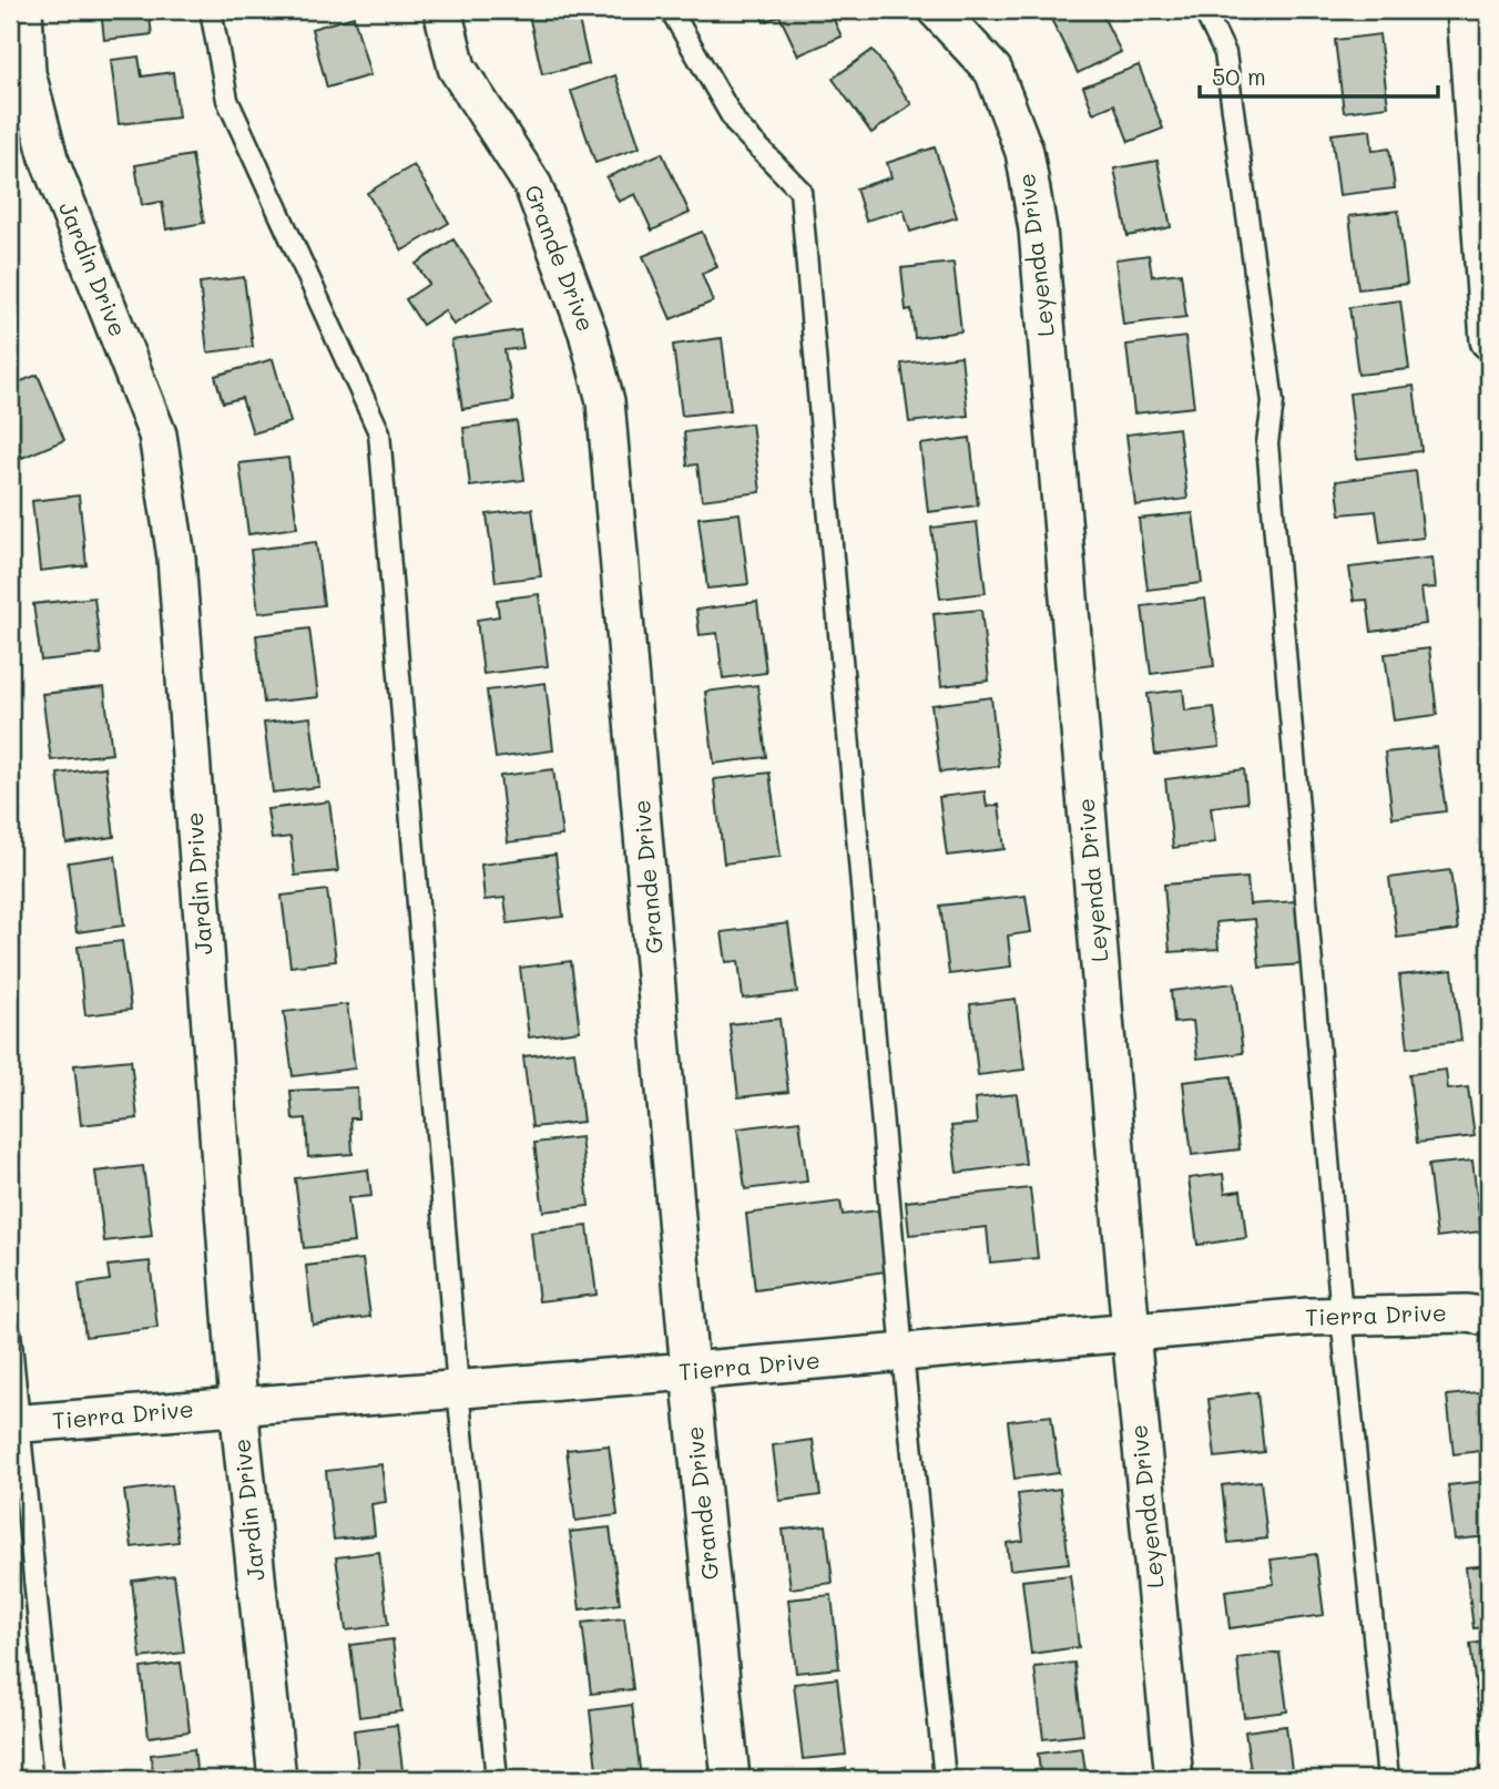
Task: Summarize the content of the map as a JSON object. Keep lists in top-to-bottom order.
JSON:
{
  "streets": {
    "street": [
      "Leyenda Drive",
      "Grande Drive",
      "Jardin Drive",
      "Tierra Drive"
    ]
  },
  "crossings": [
    ["Leyenda Drive", "Tierra Drive"],
    ["Grande Drive", "Tierra Drive"],
    ["Jardin Drive", "Tierra Drive"]
  ],
  "scale_bar": "50 m"
}
